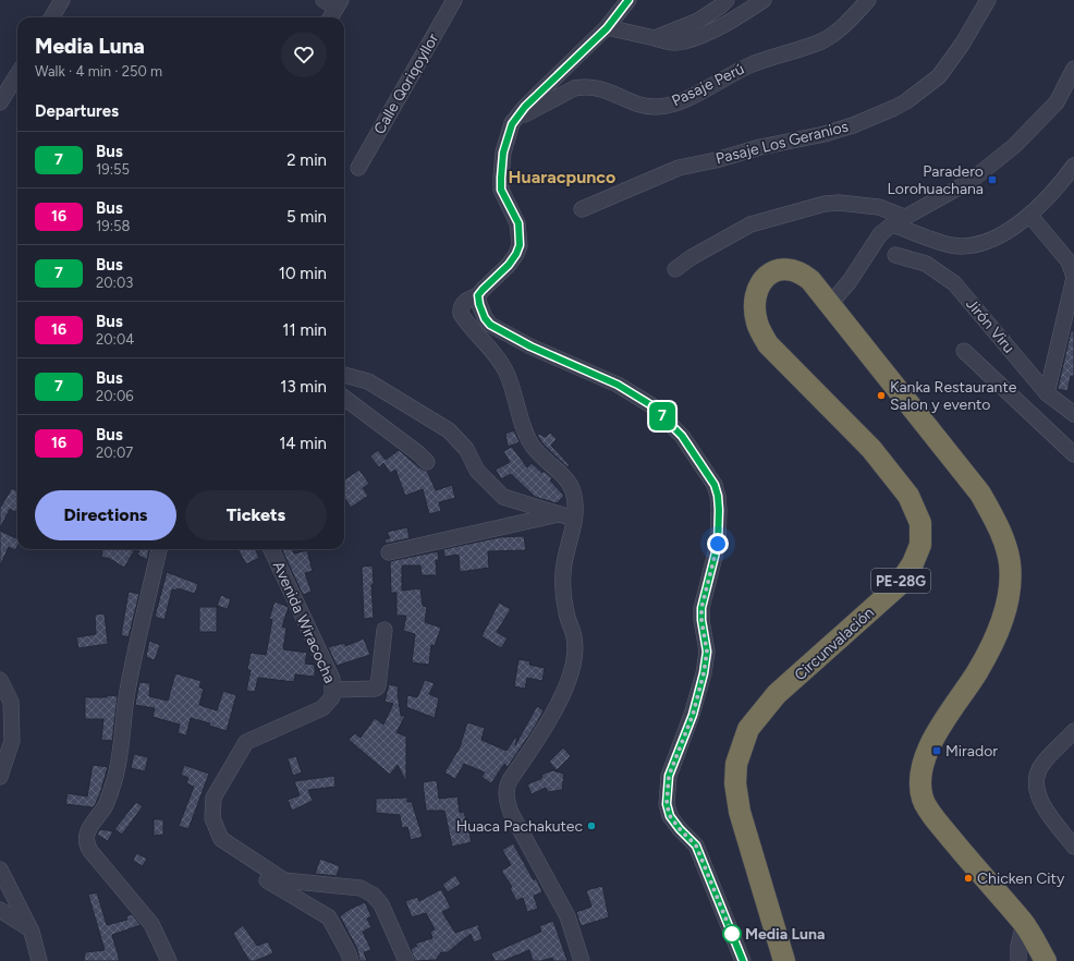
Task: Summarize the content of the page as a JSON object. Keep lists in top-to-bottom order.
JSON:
{
  "streets": {
    "highway": ["PE-28G", "Circunvalación"],
    "street": [
      "Calle Qoriqoyllor",
      "Pasaje Perú",
      "Pasaje Los Geranios",
      "Jirón Viru",
      "Avenida Wiracocha"
    ]
  },
  "crossings": [
    ["PE-28G", "Circunvalación"]
  ],
  "districts": ["Huaracpunco"],
  "places": {
    "transit": ["Paradero Lorohuachana", "Mirador"],
    "other": [
      "Kanka Restaurante Salon y evento",
      "Huaca Pachakutec",
      "Chicken City",
      "Media Luna"
    ]
  },
  "lines": ["bus line 7"],
  "page": {
    "on_map": "7",
    "heading": [
      ["Media Luna", "Walk · 4 min · 250 m"],
      "Departures"
    ],
    "list": [
      {
        "mark": "7",
        "name": "Bus",
        "note": "19:55",
        "value": "2 min"
      },
      {
        "mark": "16",
        "name": "Bus",
        "note": "19:58",
        "value": "5 min"
      },
      {
        "mark": "7",
        "name": "Bus",
        "note": "20:03",
        "value": "10 min"
      },
      {
        "mark": "16",
        "name": "Bus",
        "note": "20:04",
        "value": "11 min"
      },
      {
        "mark": "7",
        "name": "Bus",
        "note": "20:06",
        "value": "13 min"
      },
      {
        "mark": "16",
        "name": "Bus",
        "note": "20:07",
        "value": "14 min"
      }
    ],
    "buttons": ["Directions", "Tickets"]
  }
}
